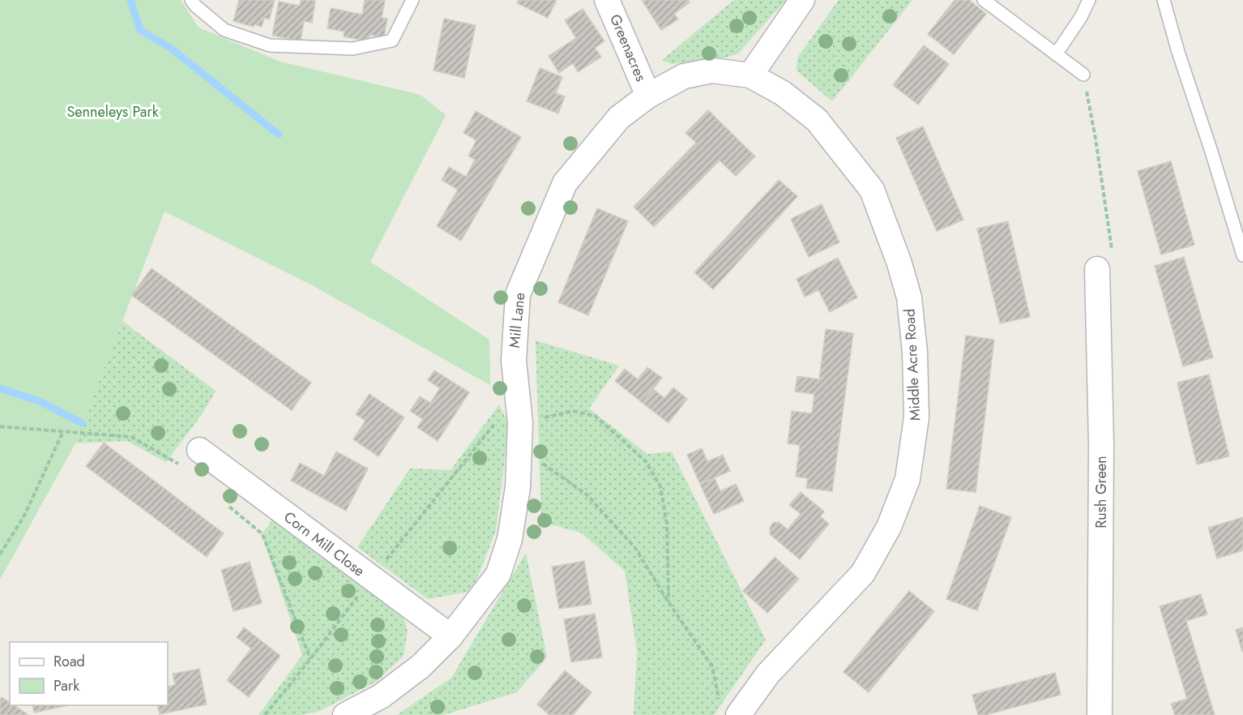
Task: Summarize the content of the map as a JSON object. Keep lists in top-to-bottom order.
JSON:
{
  "streets": {
    "street": [
      "Greenacres",
      "Mill Lane",
      "Middle Acre Road",
      "Rush Green",
      "Corn Mill Close"
    ]
  },
  "crossings": [
    ["Greenacres", "Mill Lane"],
    ["Mill Lane", "Middle Acre Road"],
    ["Mill Lane", "Corn Mill Close"]
  ],
  "parks": ["Senneleys Park"],
  "legend": ["Road", "Park"]
}
